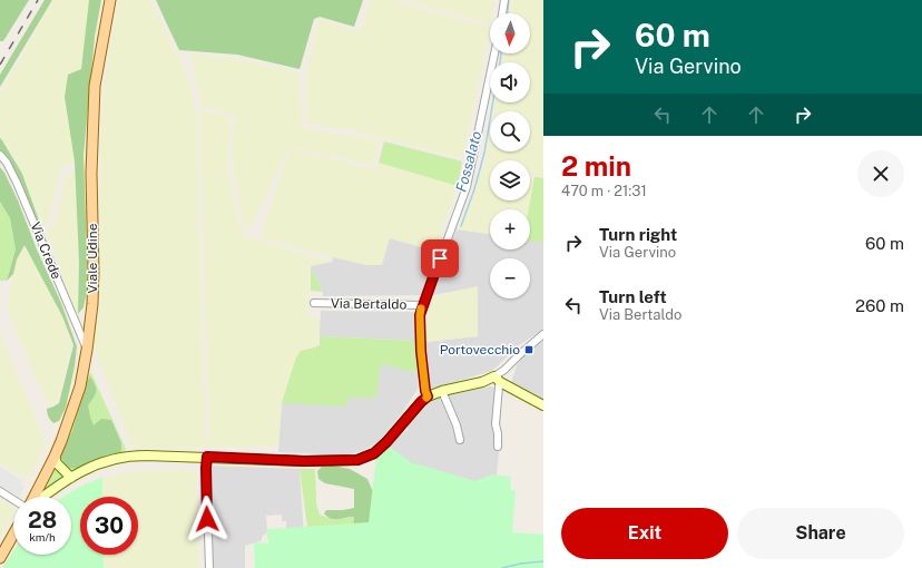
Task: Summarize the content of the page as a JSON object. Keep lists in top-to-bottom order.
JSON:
{
  "streets": {
    "main road": ["Viale Udine"],
    "street": ["Via Crede", "Via Bertaldo"]
  },
  "crossings": [
    ["Via Crede", "Viale Udine"]
  ],
  "water": ["Fossalato"],
  "places": {
    "transit": ["Portovecchio"]
  },
  "north": "bottom",
  "page": {
    "turn": ["60 m", "Via Gervino"],
    "map_buttons": ["+", "−"],
    "heading": ["2 min", "470 m · 21:31"],
    "list": [
      {
        "name": "Turn right",
        "note": "Via Gervino",
        "value": "60 m"
      },
      {
        "name": "Turn left",
        "note": "Via Bertaldo",
        "value": "260 m"
      }
    ],
    "speed": "28 km/h",
    "limit": "30",
    "buttons": ["Exit", "Share"]
  }
}
